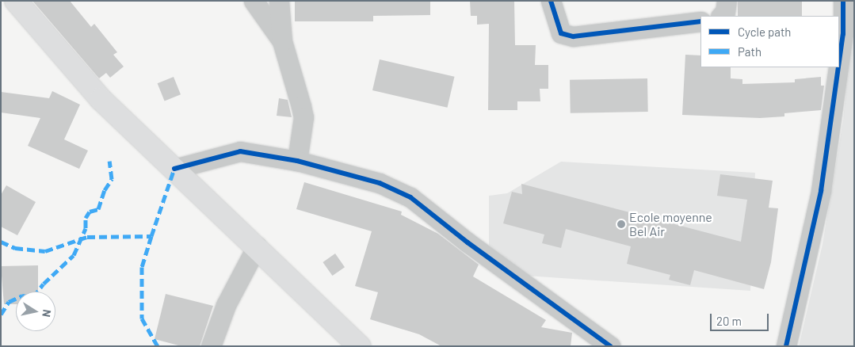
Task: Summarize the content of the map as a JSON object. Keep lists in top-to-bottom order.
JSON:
{
  "places": ["Ecole moyenne Bel Air"],
  "legend": ["Cycle path", "Path"],
  "scale_bar": "20 m",
  "north": "right"
}
